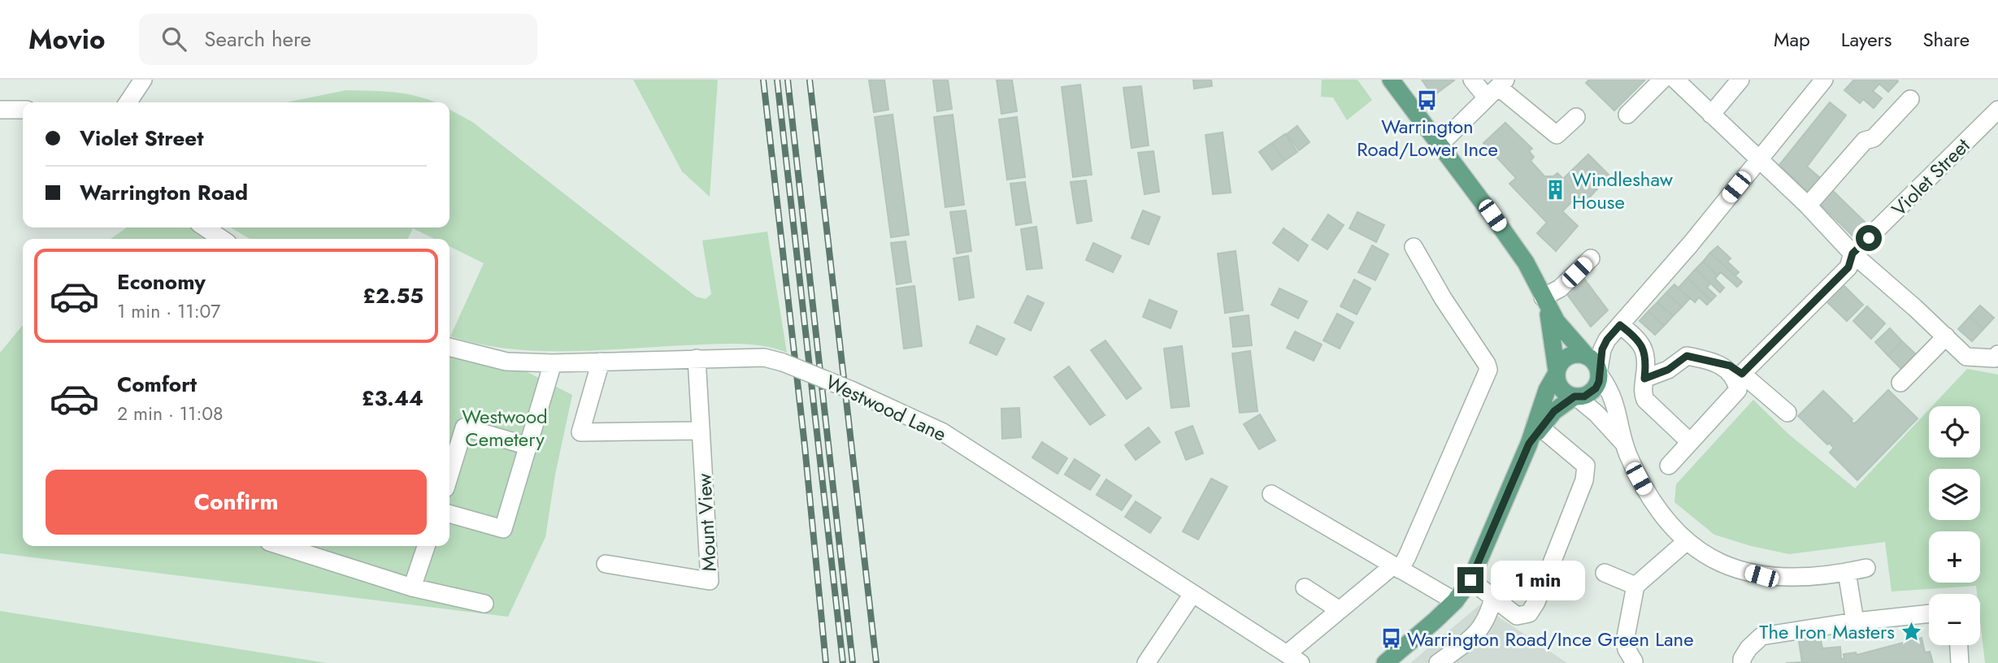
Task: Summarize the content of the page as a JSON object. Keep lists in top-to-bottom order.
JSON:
{
  "streets": {
    "street": ["Violet Street", "Westwood Lane", "Mount View"]
  },
  "crossings": [
    ["Westwood Lane", "Mount View"]
  ],
  "parks": ["Westwood Cemetery"],
  "places": {
    "bus stop": ["Warrington Road/Lower Ince", "Warrington Road/Ince Green Lane"],
    "building": ["Windleshaw House"],
    "place": ["The Iron Masters"]
  },
  "page": {
    "header": "Movio",
    "search": "Search here",
    "nav": ["Map", "Layers", "Share"],
    "banner": ["Violet Street", "Warrington Road"],
    "list": [
      {
        "name": "Economy",
        "note": "1 min · 11:07",
        "value": "£2.55"
      },
      {
        "name": "Comfort",
        "note": "2 min · 11:08",
        "value": "£3.44"
      }
    ],
    "map_buttons": ["+", "−"],
    "buttons": "Confirm",
    "bubble": "1 min"
  }
}
